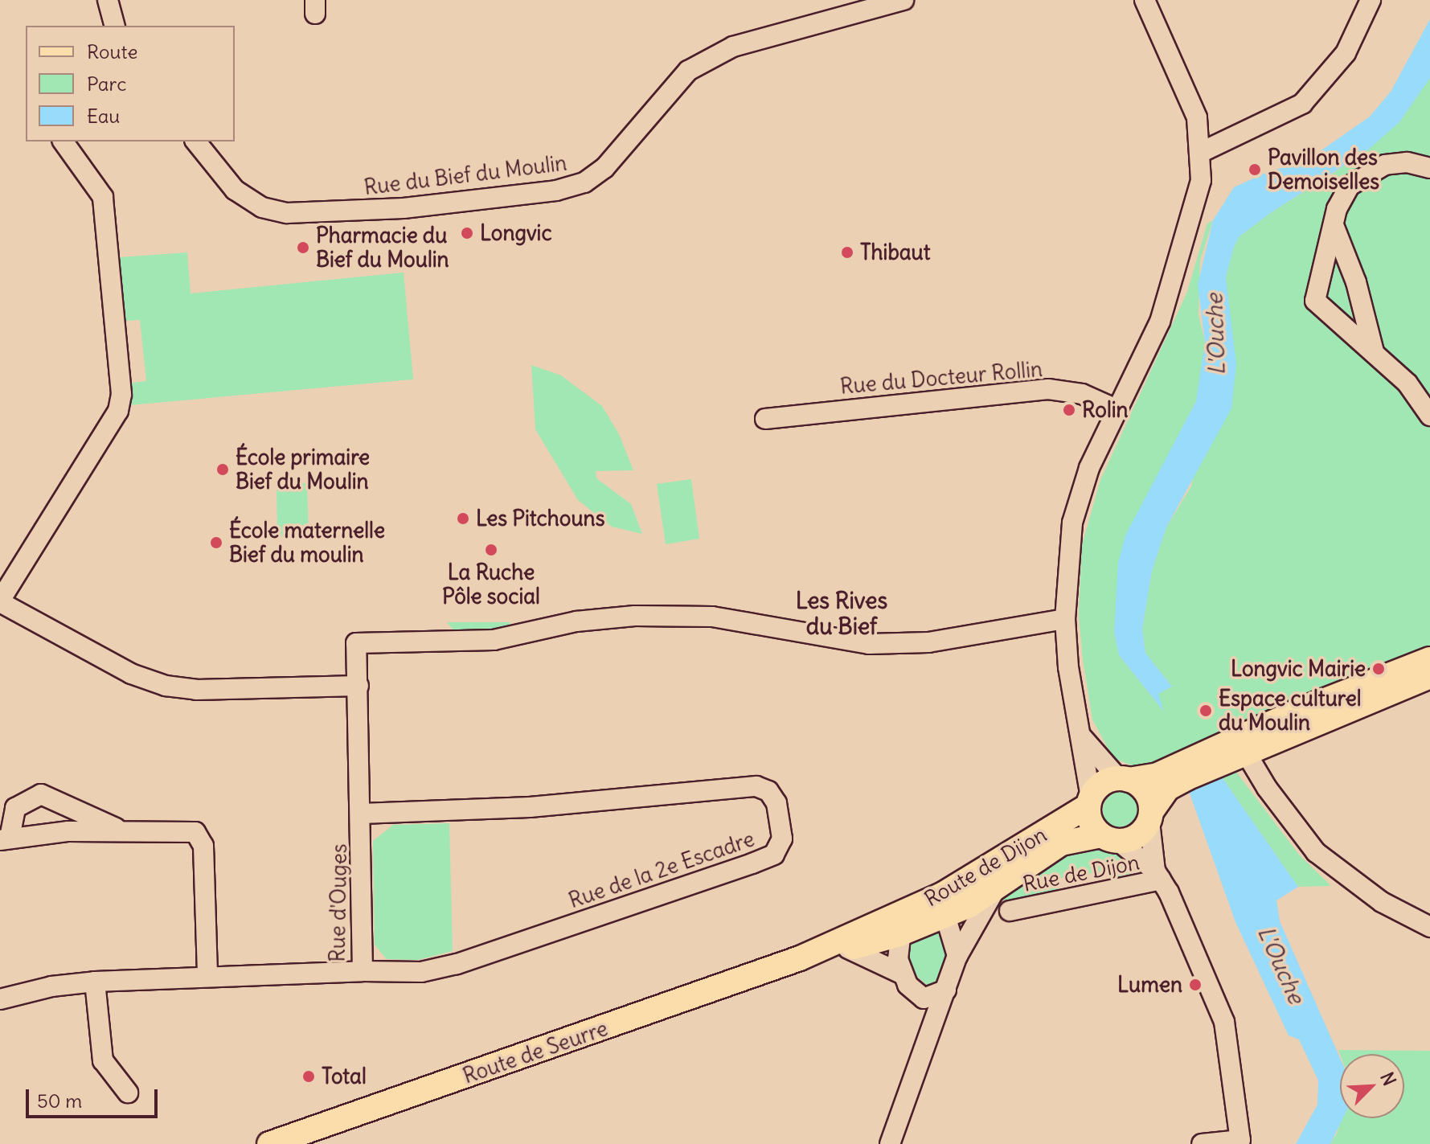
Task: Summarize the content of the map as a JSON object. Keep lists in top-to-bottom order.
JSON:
{
  "streets": {
    "main road": ["Route de Dijon", "Route de Seurre"],
    "street": [
      "Rue du Bief du Moulin",
      "Rue du Docteur Rollin",
      "Rue de la 2e Escadre",
      "Rue de Dijon",
      "Rue d'Ouges"
    ]
  },
  "crossings": [
    ["Route de Dijon", "Route de Seurre"],
    ["Rue de la 2e Escadre", "Rue d'Ouges"]
  ],
  "districts": ["Les Rives du Bief"],
  "water": ["L'Ouche"],
  "places": [
    "Pavillon des Demoiselles",
    "Longvic",
    "Pharmacie du Bief du Moulin",
    "Thibaut",
    "Rolin",
    "École primaire Bief du Moulin",
    "Les Pitchouns",
    "École maternelle Bief du moulin",
    "La Ruche Pôle social",
    "Longvic Mairie",
    "Espace culturel du Moulin",
    "Lumen",
    "Total"
  ],
  "legend": ["Route", "Parc", "Eau"],
  "scale_bar": "50 m",
  "north": "top right"
}
